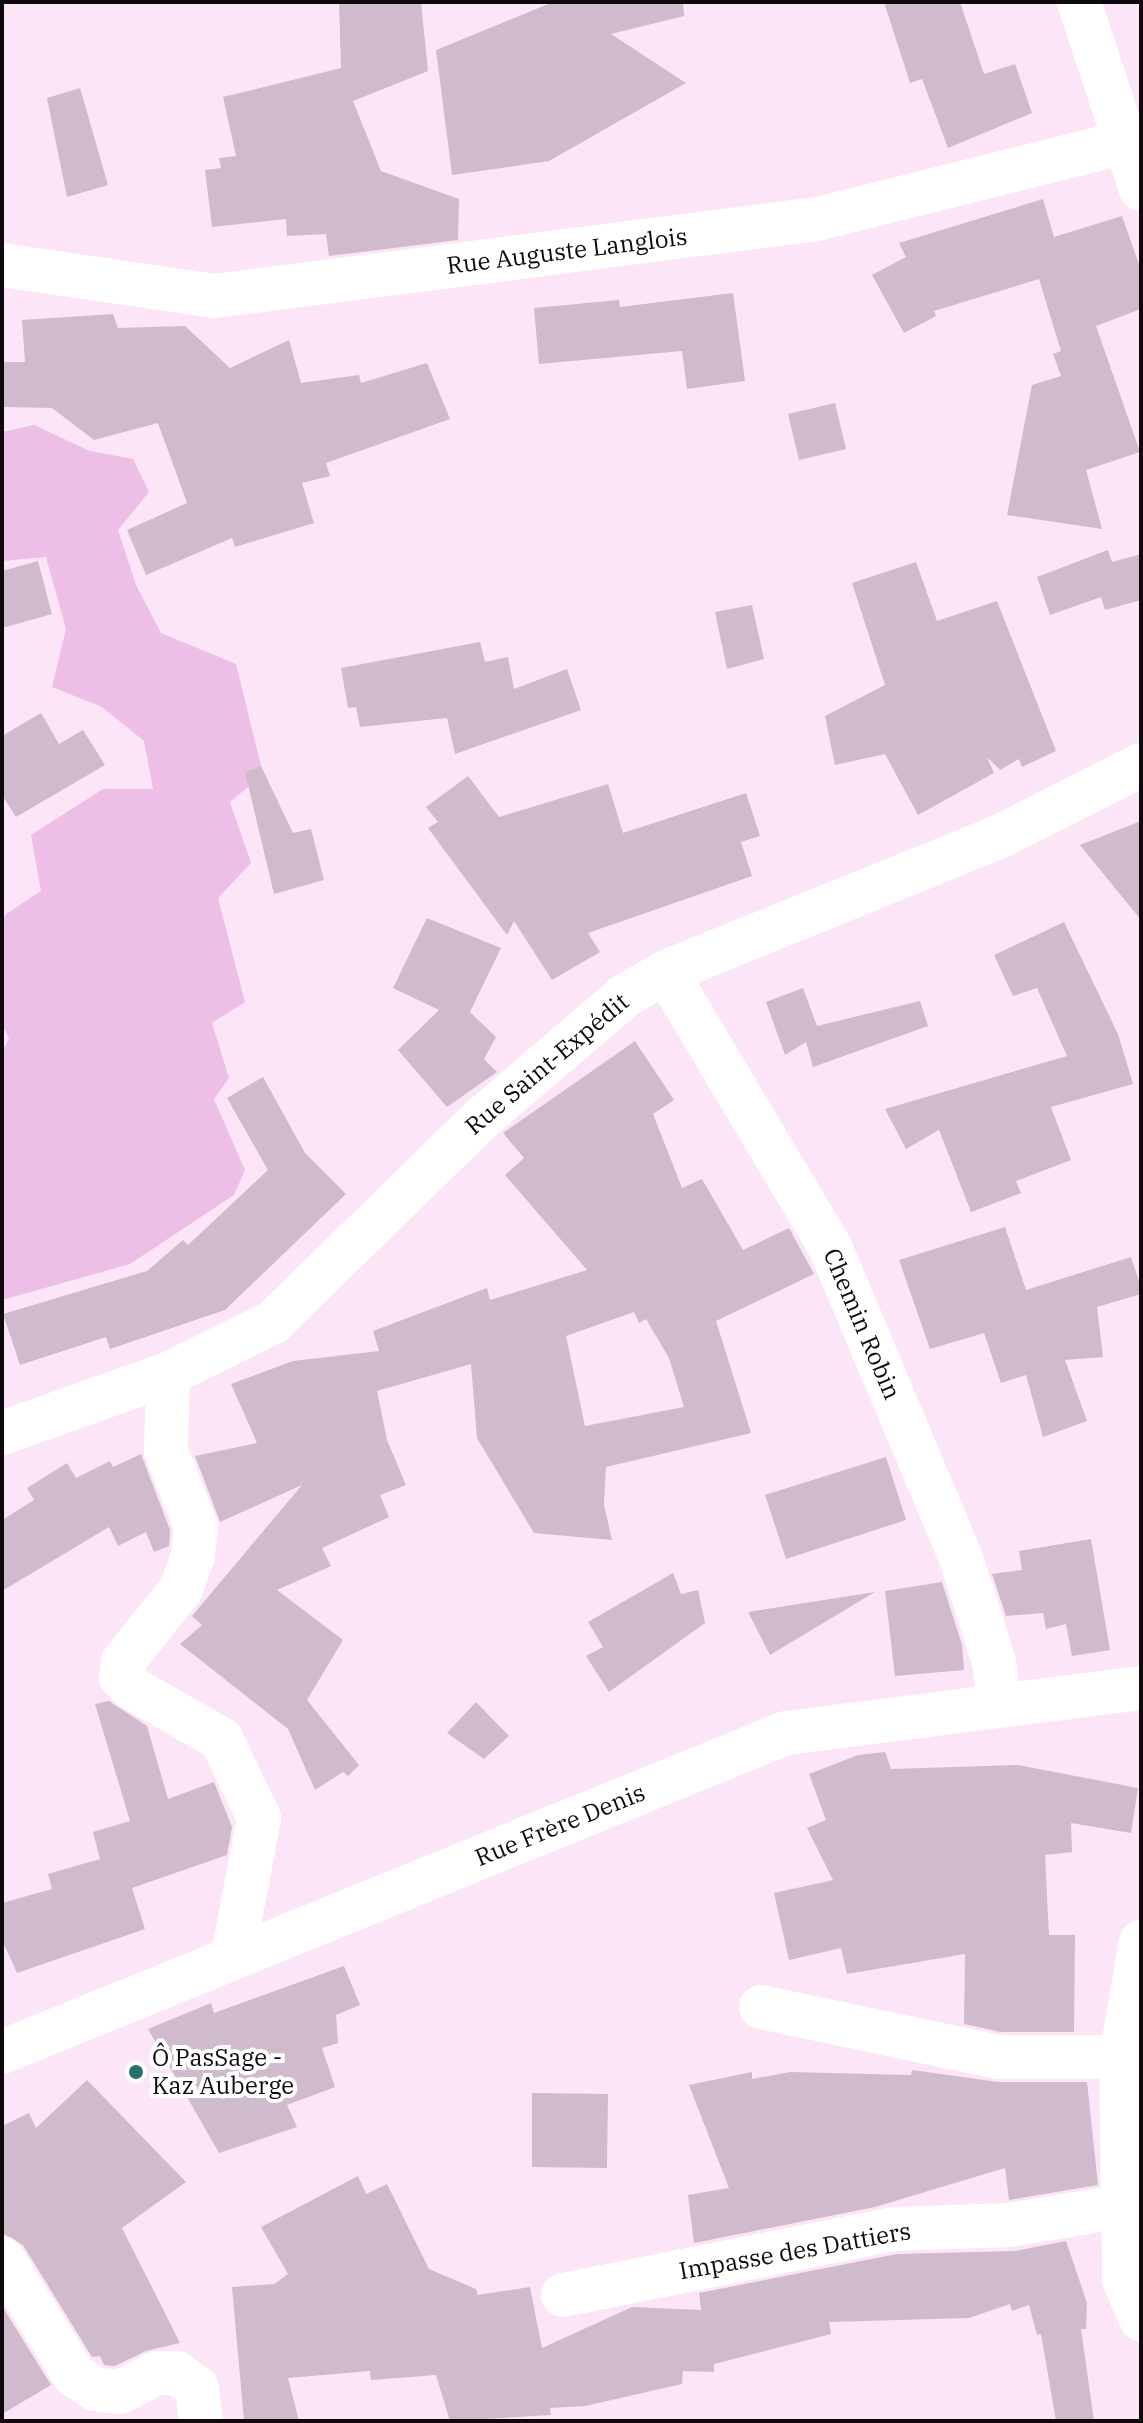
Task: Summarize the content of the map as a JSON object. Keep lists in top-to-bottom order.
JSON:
{
  "streets": {
    "street": [
      "Rue Auguste Langlois",
      "Rue Saint-Expédit",
      "Chemin Robin",
      "Rue Frère Denis",
      "Impasse des Dattiers"
    ]
  },
  "crossings": [
    ["Rue Saint-Expédit", "Chemin Robin"],
    ["Chemin Robin", "Rue Frère Denis"]
  ],
  "places": ["Ô PasSage - Kaz Auberge"]
}
